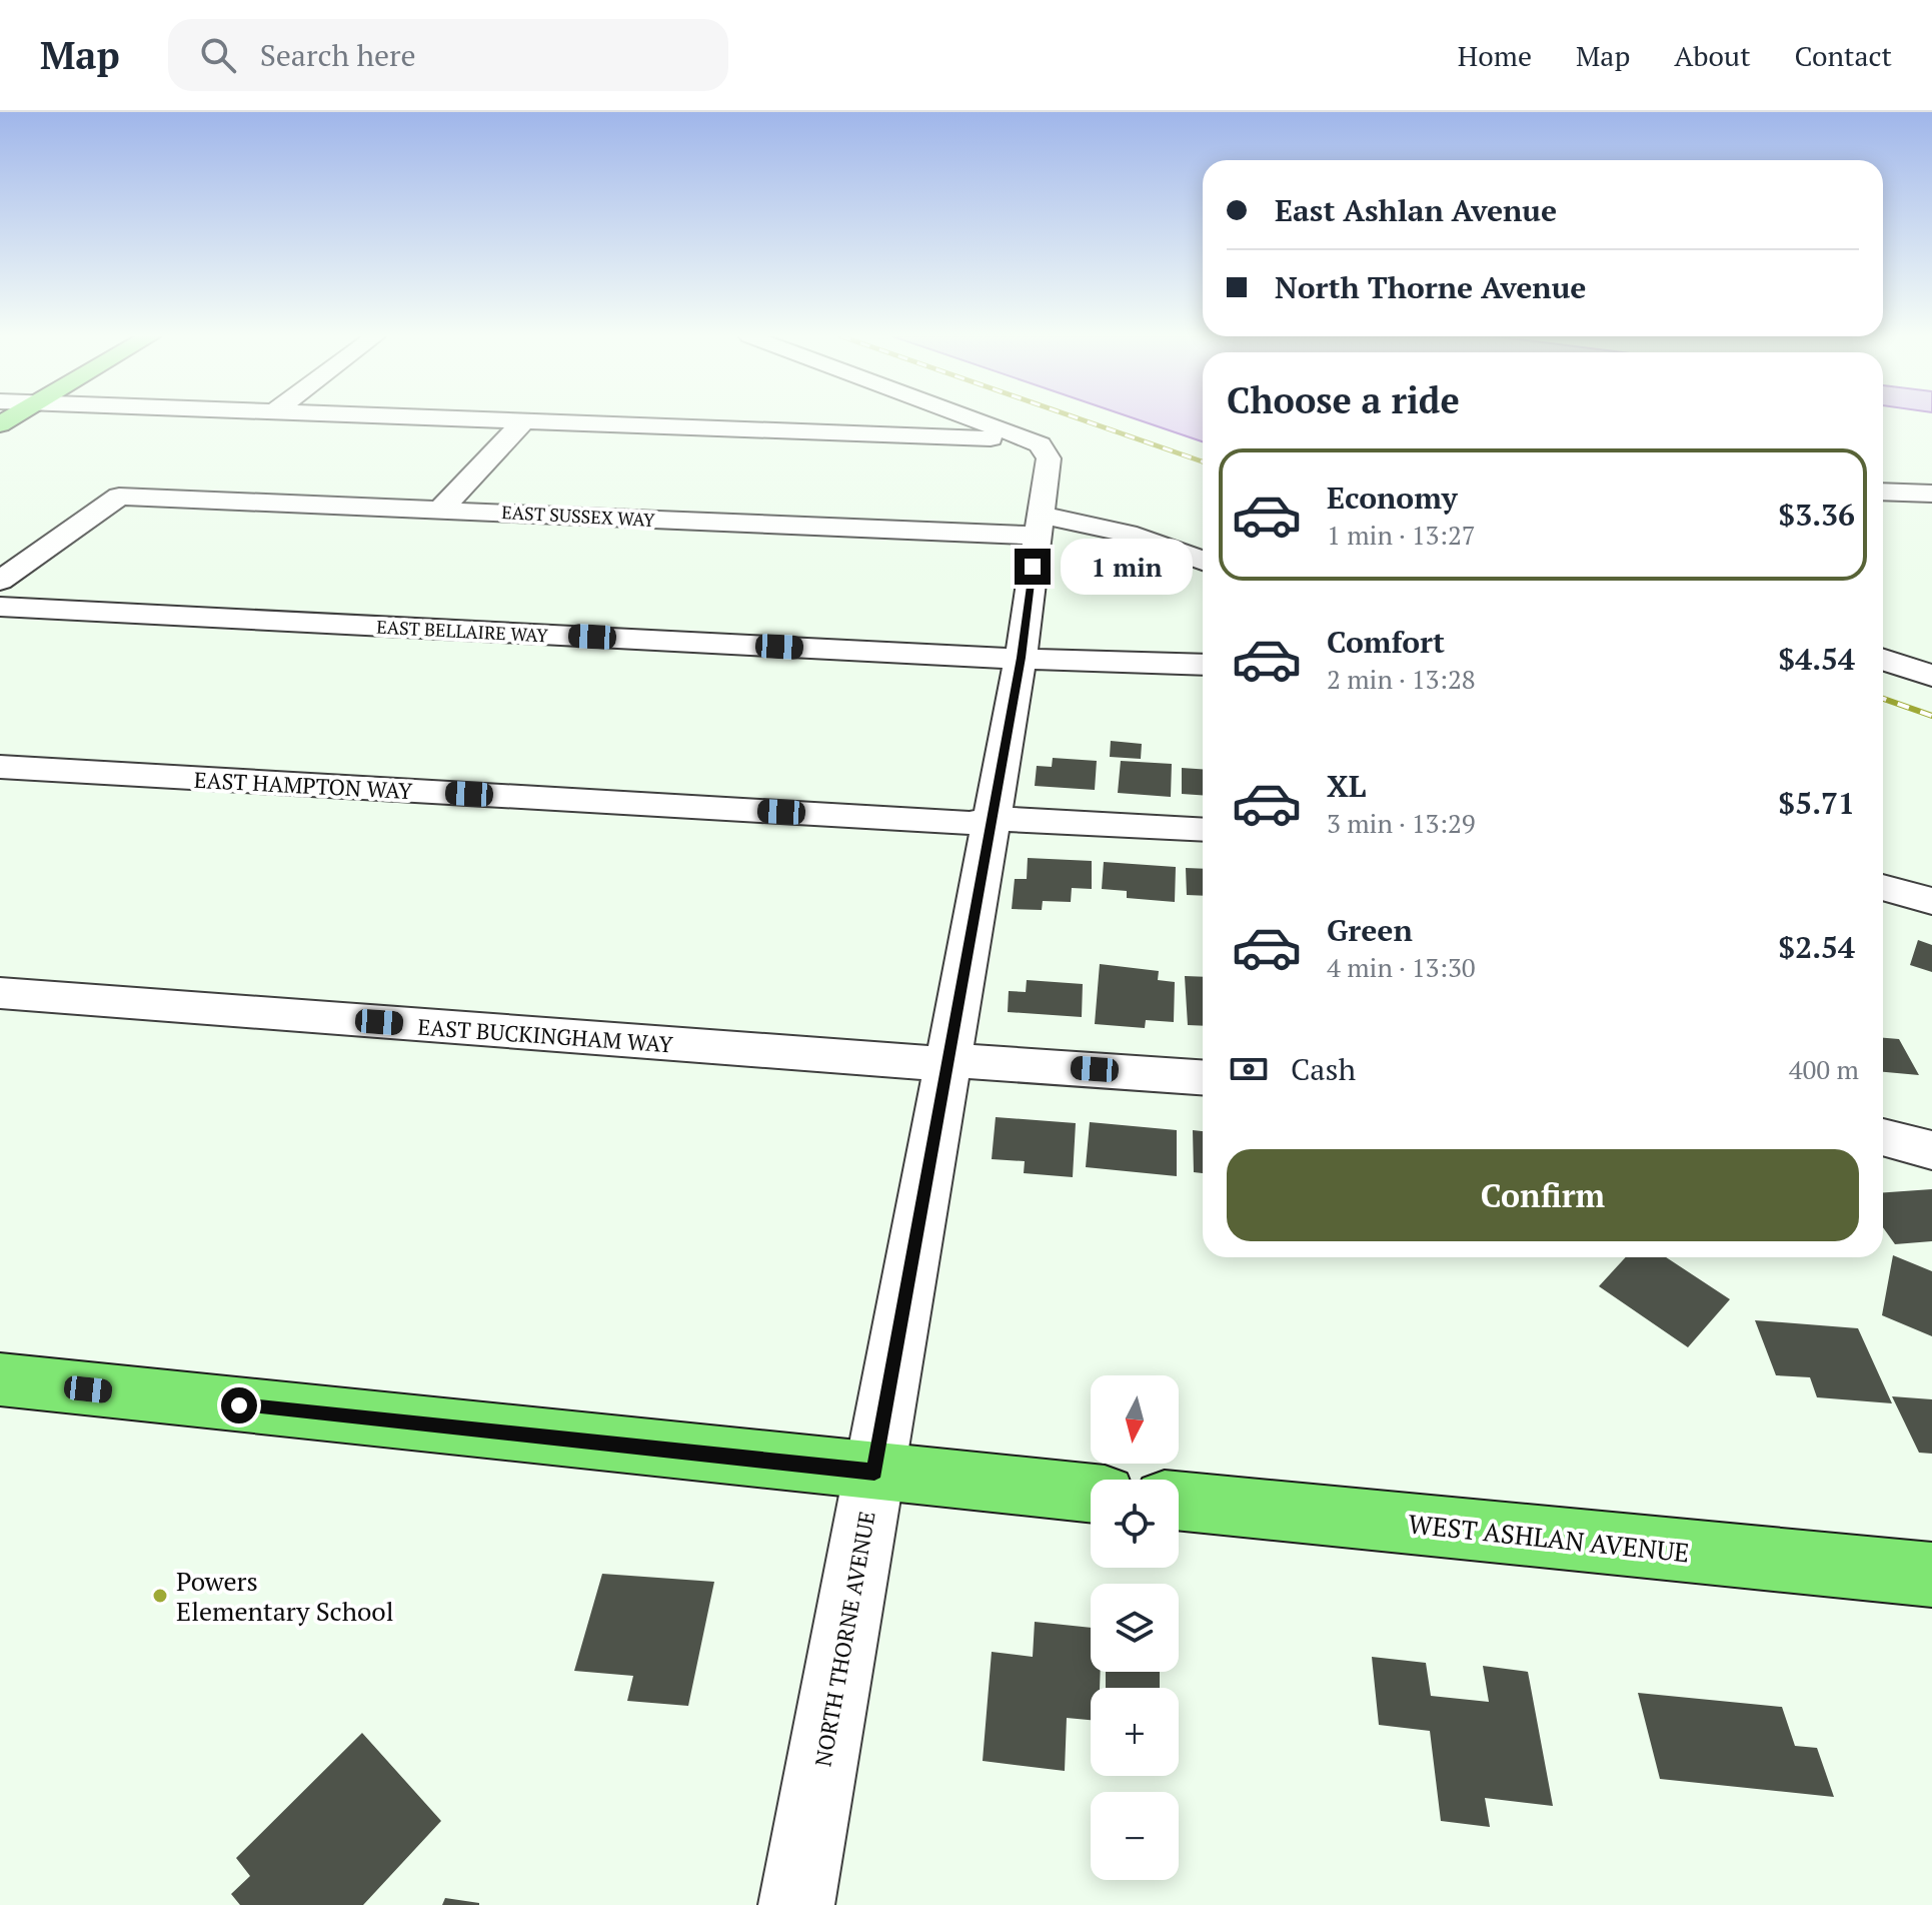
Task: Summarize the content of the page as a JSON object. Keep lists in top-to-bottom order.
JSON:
{
  "streets": {
    "main road": ["WEST ASHLAN AVENUE"],
    "street": [
      "EAST SUSSEX WAY",
      "EAST BELLAIRE WAY",
      "EAST HAMPTON WAY",
      "EAST BUCKINGHAM WAY",
      "NORTH THORNE AVENUE"
    ]
  },
  "crossings": [
    ["EAST SUSSEX WAY", "NORTH THORNE AVENUE"],
    ["EAST BELLAIRE WAY", "NORTH THORNE AVENUE"],
    ["EAST HAMPTON WAY", "NORTH THORNE AVENUE"],
    ["EAST BUCKINGHAM WAY", "NORTH THORNE AVENUE"]
  ],
  "places": ["Powers Elementary School"],
  "north": "bottom",
  "page": {
    "header": "Map",
    "search": "Search here",
    "nav": [
      "Home",
      "Map",
      "About",
      "Contact"
    ],
    "banner": ["East Ashlan Avenue", "North Thorne Avenue"],
    "heading": "Choose a ride",
    "list": [
      {
        "name": "Economy",
        "note": "1 min · 13:27",
        "value": "$3.36"
      },
      {
        "name": "Comfort",
        "note": "2 min · 13:28",
        "value": "$4.54"
      },
      {
        "name": "XL",
        "note": "3 min · 13:29",
        "value": "$5.71"
      },
      {
        "name": "Green",
        "note": "4 min · 13:30",
        "value": "$2.54"
      }
    ],
    "bubble": "1 min",
    "pay": ["Cash", "400 m"],
    "buttons": "Confirm",
    "map_buttons": ["+", "−"]
  }
}
